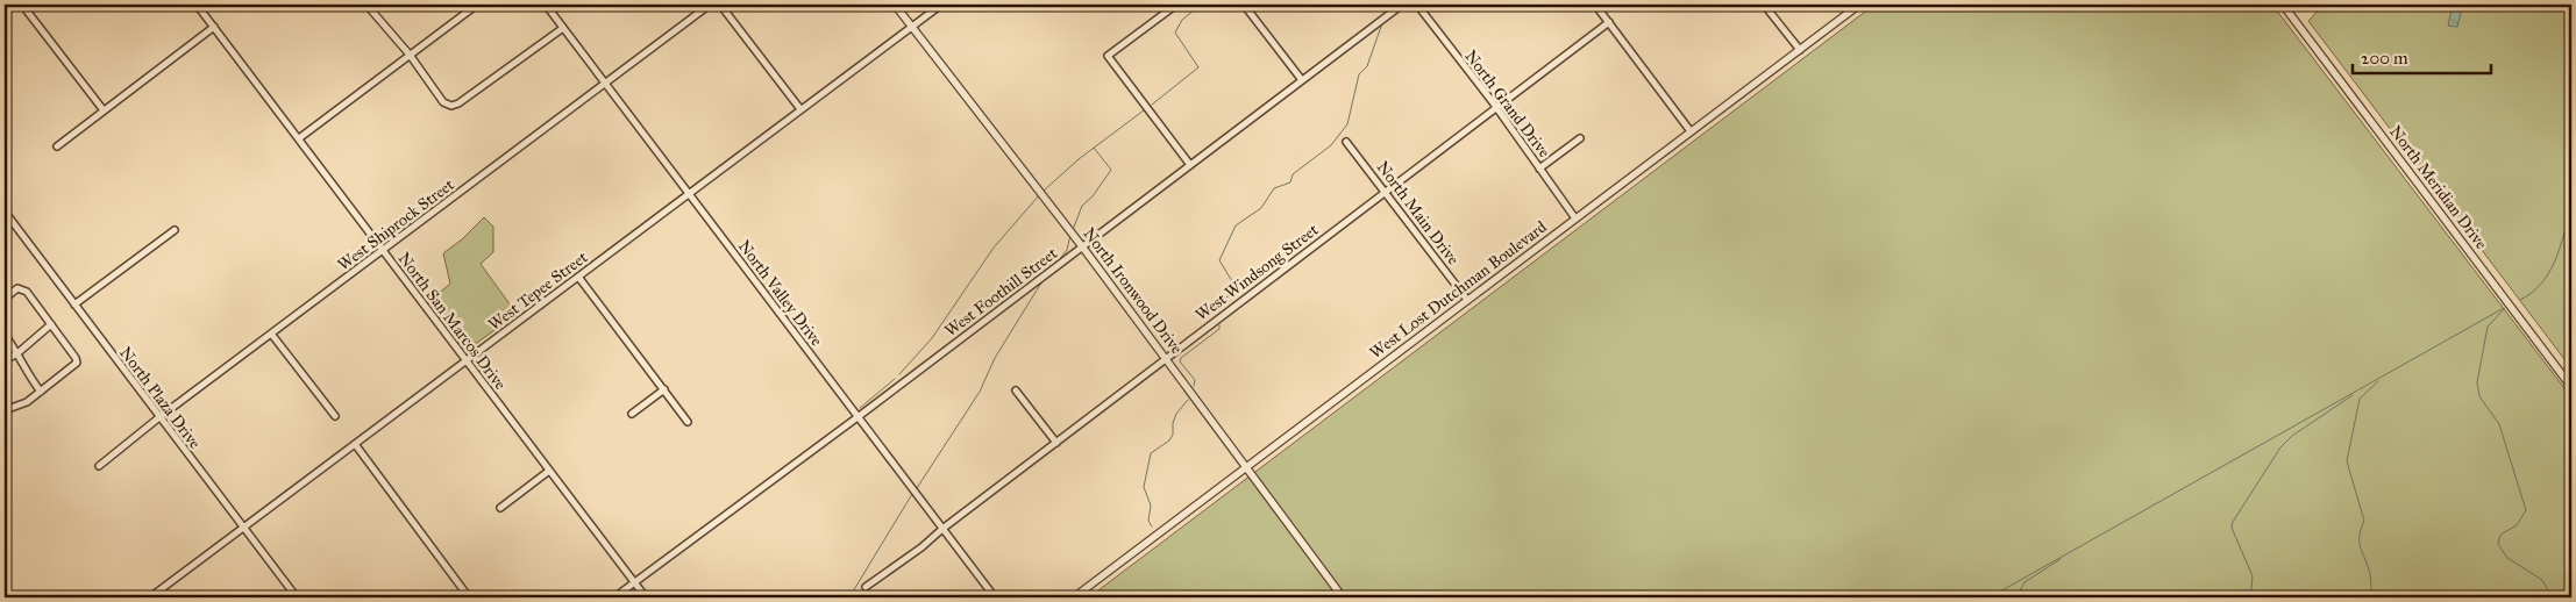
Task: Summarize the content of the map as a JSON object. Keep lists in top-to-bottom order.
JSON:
{
  "streets": {
    "street": [
      "North Grand Drive",
      "North Meridian Drive",
      "North Main Drive",
      "West Shiprock Street",
      "West Windsong Street",
      "West Lost Dutchman Boulevard",
      "West Tepee Street",
      "North Ironwood Drive",
      "West Foothill Street",
      "North Valley Drive",
      "North San Marcos Drive",
      "North Plaza Drive"
    ]
  },
  "crossings": [
    ["North Grand Drive", "West Windsong Street"],
    ["North Grand Drive", "West Lost Dutchman Boulevard"],
    ["North Main Drive", "West Windsong Street"],
    ["North Main Drive", "West Lost Dutchman Boulevard"],
    ["West Shiprock Street", "North Valley Drive"],
    ["West Shiprock Street", "North San Marcos Drive"],
    ["West Shiprock Street", "North Plaza Drive"],
    ["West Windsong Street", "North Ironwood Drive"],
    ["West Windsong Street", "North Valley Drive"],
    ["West Lost Dutchman Boulevard", "North Ironwood Drive"],
    ["West Tepee Street", "North Ironwood Drive"],
    ["West Tepee Street", "North Valley Drive"],
    ["West Tepee Street", "North San Marcos Drive"],
    ["West Tepee Street", "North Plaza Drive"],
    ["North Ironwood Drive", "West Foothill Street"],
    ["West Foothill Street", "North Valley Drive"],
    ["West Foothill Street", "North San Marcos Drive"]
  ],
  "scale_bar": "200 m"
}
